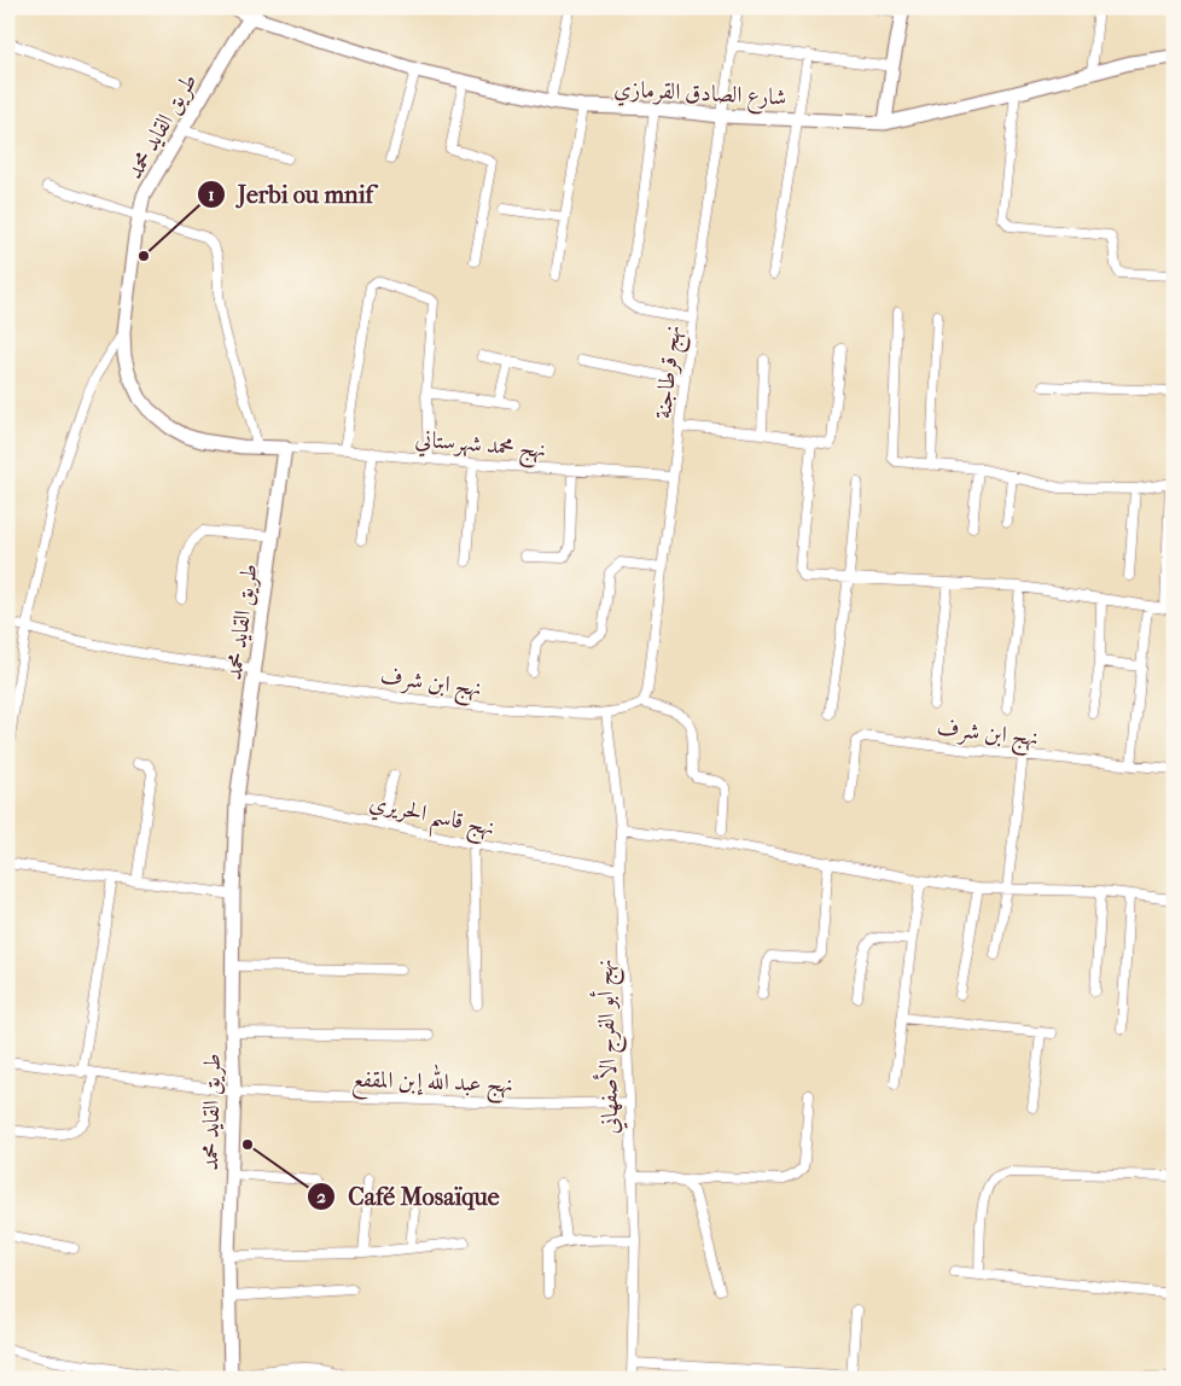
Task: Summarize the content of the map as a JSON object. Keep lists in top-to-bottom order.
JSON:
{
  "streets": {
    "main road": ["شارع الصادق القرمازي", "طريق القايد محمد"],
    "street": [
      "نهج قرطاجنة",
      "نهج محمد شهرستاني",
      "نهج ابن شرف",
      "نهج قاسم الحريري",
      "نهج أبو الفرج الأصفهاني",
      "نهج عبد الله إبن المقفع"
    ]
  },
  "crossings": [
    ["شارع الصادق القرمازي", "طريق القايد محمد"],
    ["شارع الصادق القرمازي", "نهج قرطاجنة"],
    ["طريق القايد محمد", "نهج محمد شهرستاني"],
    ["طريق القايد محمد", "نهج ابن شرف"],
    ["طريق القايد محمد", "نهج قاسم الحريري"],
    ["طريق القايد محمد", "نهج عبد الله إبن المقفع"],
    ["نهج قرطاجنة", "نهج محمد شهرستاني"],
    ["نهج ابن شرف", "نهج أبو الفرج الأصفهاني"],
    ["نهج قاسم الحريري", "نهج أبو الفرج الأصفهاني"],
    ["نهج أبو الفرج الأصفهاني", "نهج عبد الله إبن المقفع"]
  ],
  "places": ["Jerbi ou mnif", "Café Mosaïque"]
}
